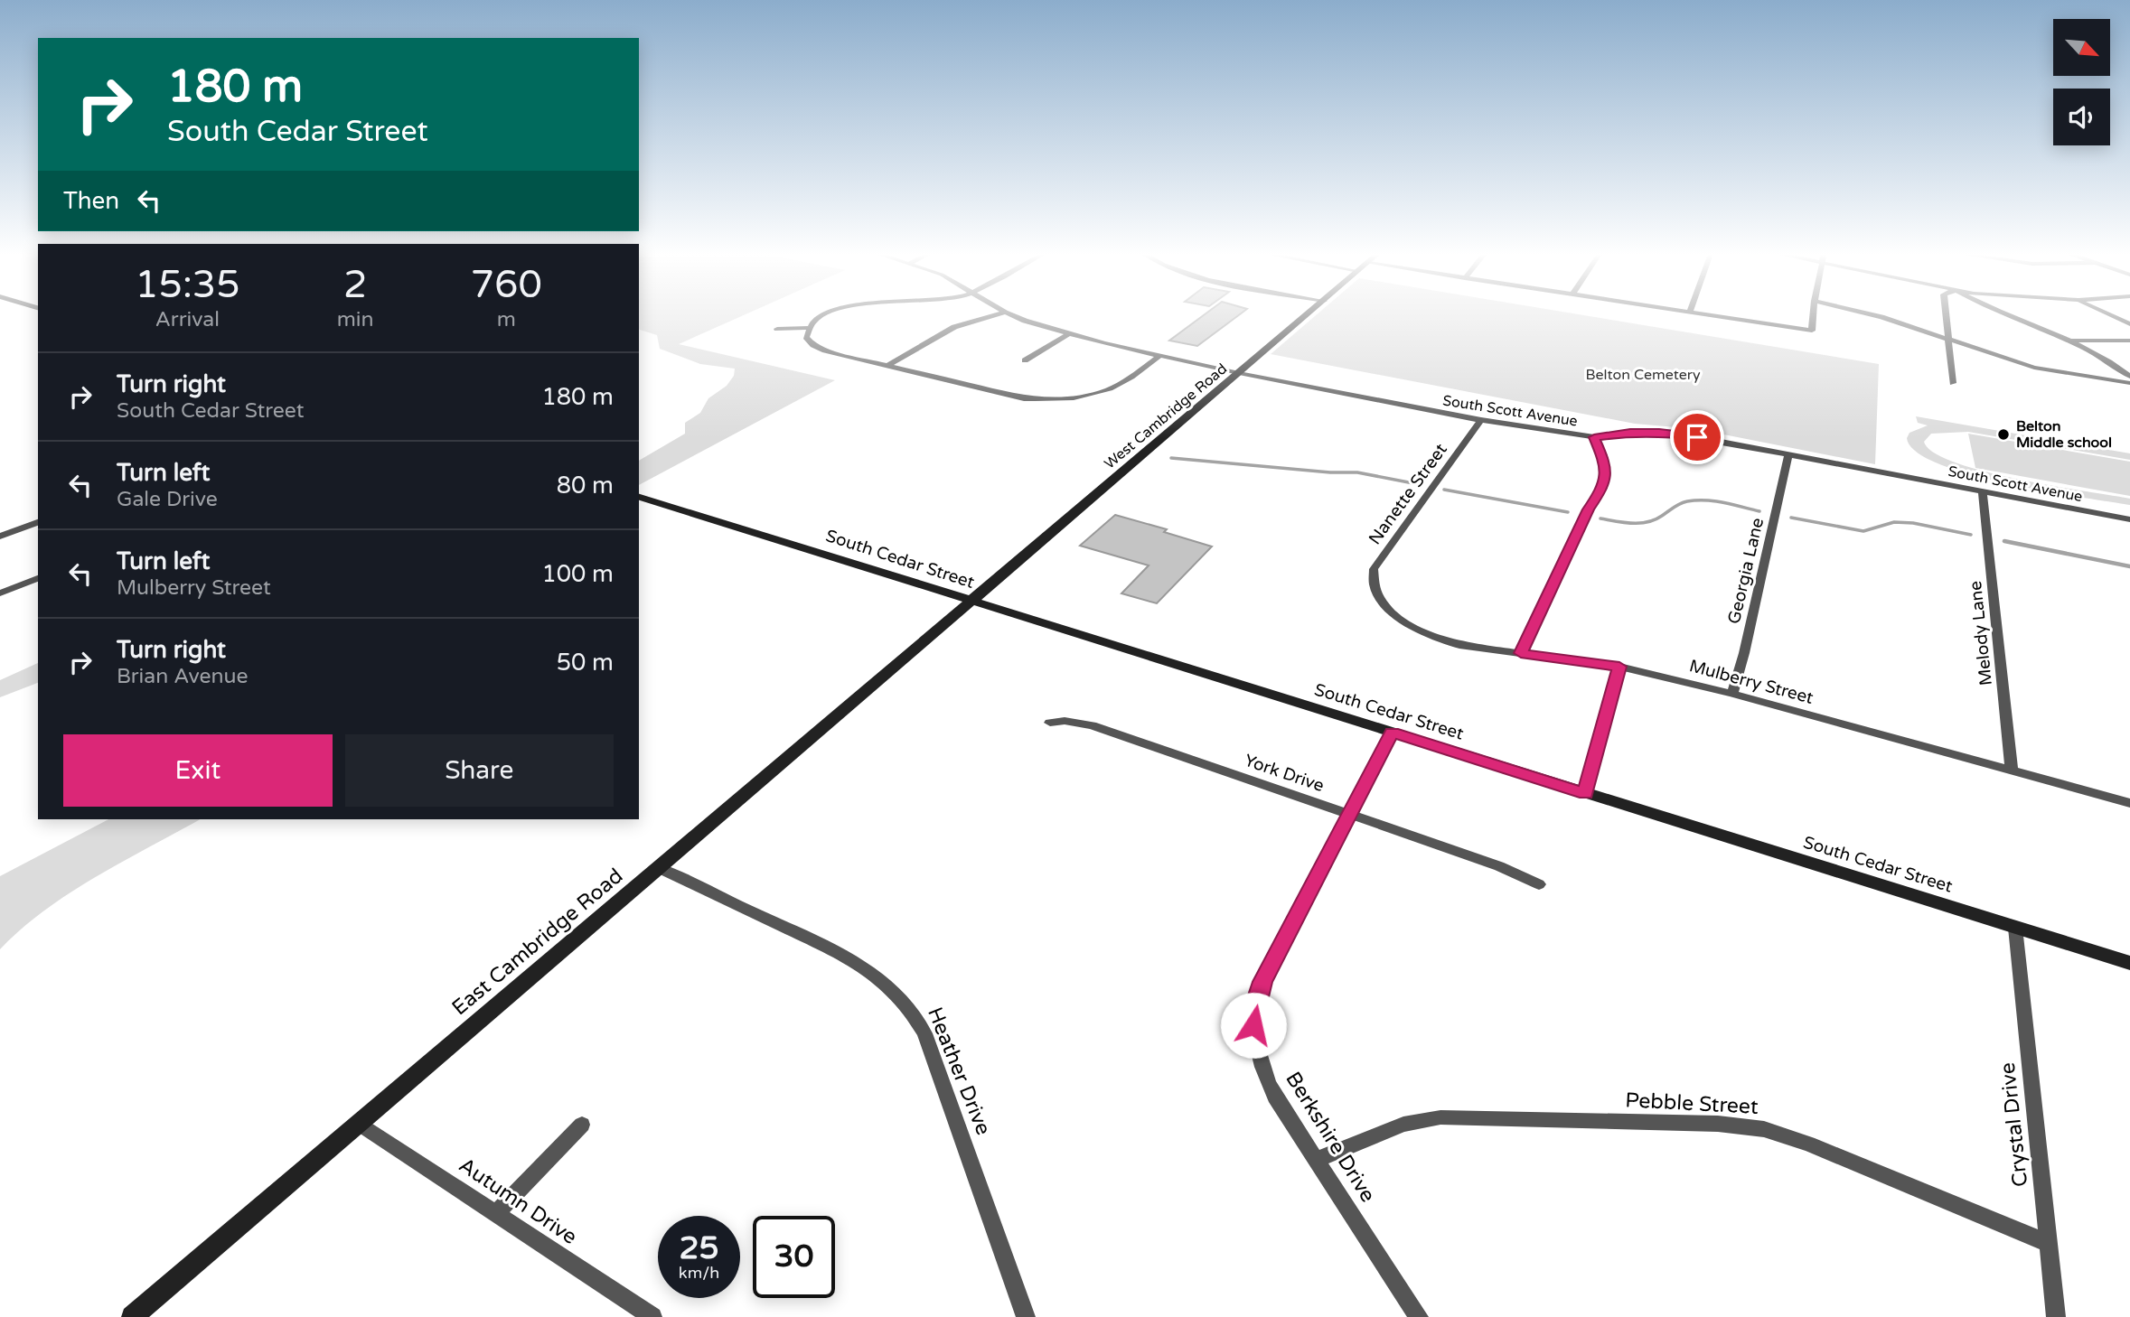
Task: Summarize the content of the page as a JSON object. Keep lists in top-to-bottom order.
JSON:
{
  "streets": {
    "street": [
      "South Scott Avenue",
      "West Cambridge Road",
      "Nanette Street",
      "South Cedar Street",
      "Georgia Lane",
      "Melody Lane",
      "Mulberry Street",
      "York Drive",
      "East Cambridge Road",
      "Heather Drive",
      "Pebble Street",
      "Crystal Drive",
      "Berkshire Drive",
      "Autumn Drive"
    ]
  },
  "crossings": [
    ["South Scott Avenue", "West Cambridge Road"],
    ["South Scott Avenue", "Nanette Street"],
    ["South Scott Avenue", "Georgia Lane"],
    ["South Scott Avenue", "Melody Lane"],
    ["West Cambridge Road", "South Cedar Street"],
    ["West Cambridge Road", "East Cambridge Road"],
    ["Nanette Street", "Mulberry Street"],
    ["South Cedar Street", "East Cambridge Road"],
    ["South Cedar Street", "Crystal Drive"],
    ["South Cedar Street", "Berkshire Drive"],
    ["Georgia Lane", "Mulberry Street"],
    ["Melody Lane", "Mulberry Street"],
    ["York Drive", "Berkshire Drive"],
    ["East Cambridge Road", "Heather Drive"],
    ["East Cambridge Road", "Autumn Drive"],
    ["Pebble Street", "Crystal Drive"],
    ["Pebble Street", "Berkshire Drive"]
  ],
  "parks": ["Belton Cemetery"],
  "places": ["Belton Middle school"],
  "north": "bottom right",
  "page": {
    "turn": ["180 m", "South Cedar Street"],
    "then": "Then",
    "eta": [
      "15:35",
      "Arrival",
      "2",
      "min",
      "760",
      "m"
    ],
    "list": [
      {
        "name": "Turn right",
        "note": "South Cedar Street",
        "value": "180 m"
      },
      {
        "name": "Turn left",
        "note": "Gale Drive",
        "value": "80 m"
      },
      {
        "name": "Turn left",
        "note": "Mulberry Street",
        "value": "100 m"
      },
      {
        "name": "Turn right",
        "note": "Brian Avenue",
        "value": "50 m"
      }
    ],
    "buttons": ["Exit", "Share"],
    "speed": "25 km/h",
    "limit": "30"
  }
}
